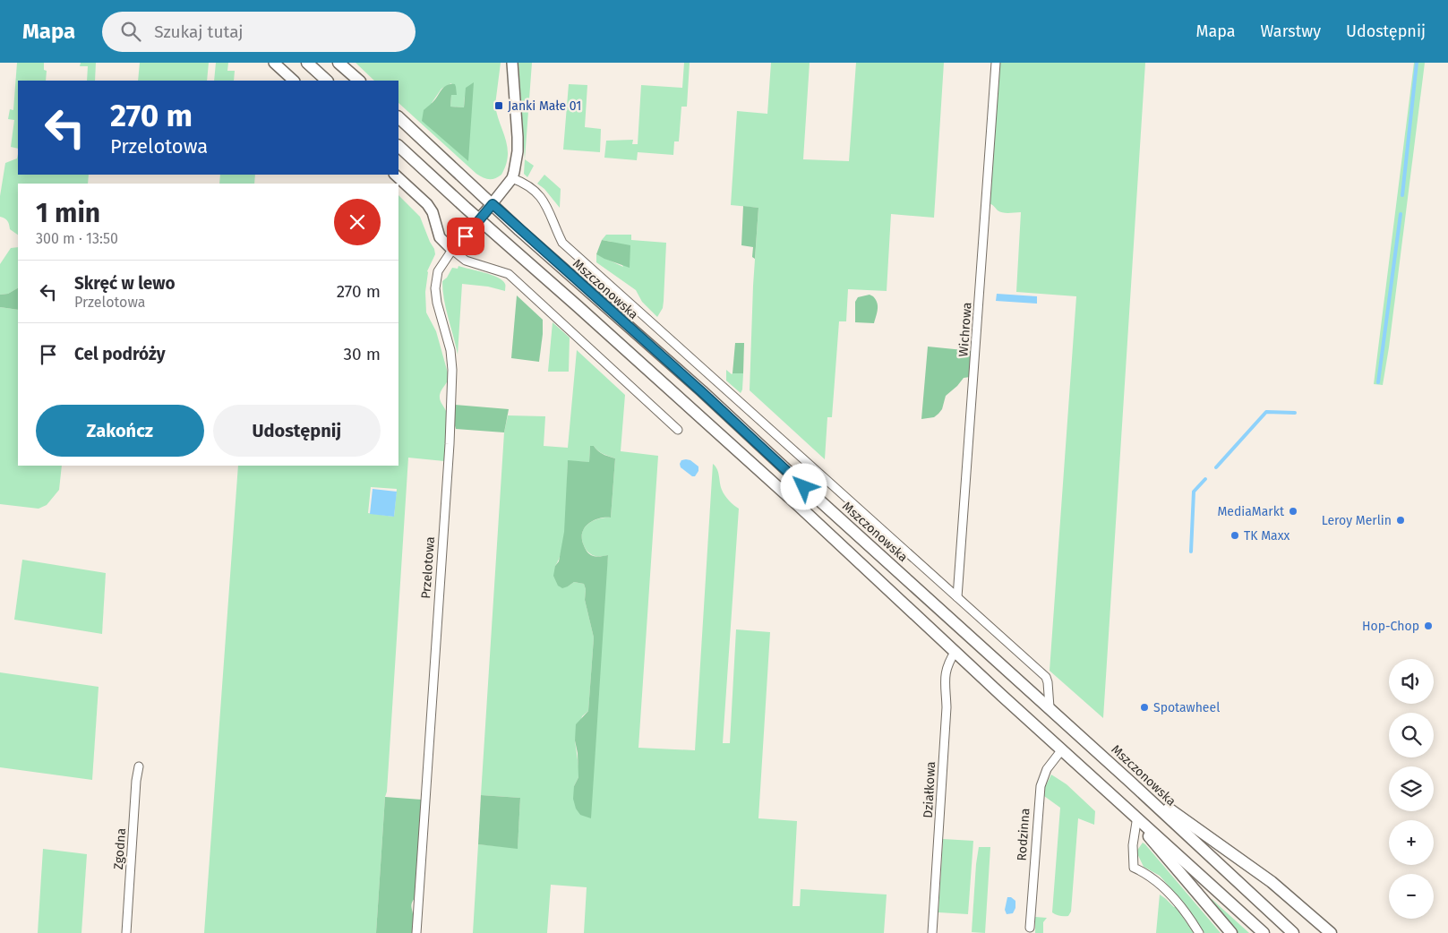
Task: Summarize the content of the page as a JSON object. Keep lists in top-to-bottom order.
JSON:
{
  "streets": {
    "main road": ["Mszczonowska"],
    "street": [
      "Wichrowa",
      "Przelotowa",
      "Działkowa",
      "Rodzinna",
      "Zgodna"
    ]
  },
  "crossings": [
    ["Mszczonowska", "Przelotowa"]
  ],
  "places": {
    "transit": ["Janki Małe 01"],
    "other": [
      "MediaMarkt",
      "Leroy Merlin",
      "TK Maxx",
      "Hop-Chop",
      "Spotawheel"
    ]
  },
  "page": {
    "header": "Mapa",
    "search": "Szukaj tutaj",
    "nav": ["Mapa", "Warstwy", "Udostępnij"],
    "turn": ["270 m", "Przelotowa"],
    "heading": ["1 min", "300 m · 13:50"],
    "list": [
      {
        "name": "Skręć w lewo",
        "note": "Przelotowa",
        "value": "270 m"
      },
      {
        "name": "Cel podróży",
        "value": "30 m"
      }
    ],
    "buttons": ["Zakończ", "Udostępnij"],
    "map_buttons": ["+", "−"]
  }
}
